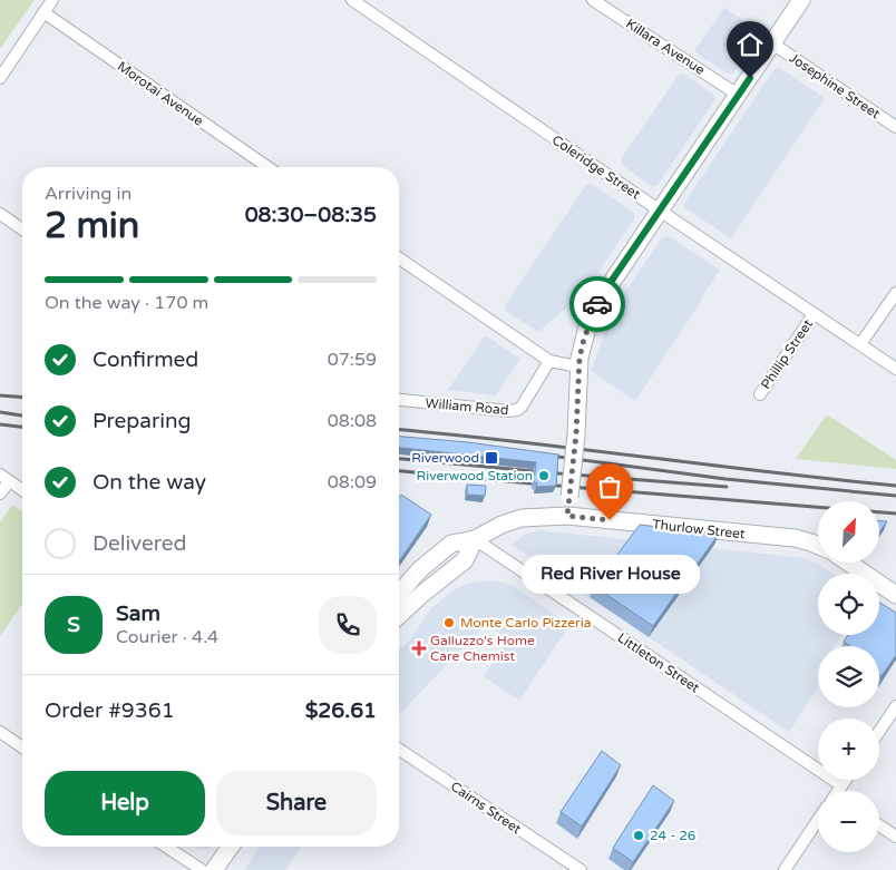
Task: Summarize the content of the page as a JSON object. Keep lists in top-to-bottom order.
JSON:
{
  "streets": {
    "main road": ["Thurlow Street"],
    "street": [
      "Killara Avenue",
      "Josephine Street",
      "Morotai Avenue",
      "Coleridge Street",
      "Phillip Street",
      "William Road",
      "Littleton Street",
      "Cairns Street"
    ]
  },
  "crossings": [
    ["Coleridge Street", "Phillip Street"],
    ["Thurlow Street", "Littleton Street"]
  ],
  "places": {
    "transit": ["Riverwood"],
    "other": [
      "Riverwood Station",
      "Red River House",
      "Monte Carlo Pizzeria",
      "24 - 26"
    ],
    "health": ["Galluzzo's Home Care Chemist"]
  },
  "north": "top right",
  "page": {
    "heading": ["2 min", "Arriving in", "08:30–08:35"],
    "panel": [
      "Sam",
      "Courier · 4.4",
      "Order #9361",
      "$26.61"
    ],
    "bar": "On the way · 170 m",
    "list": [
      ["Confirmed", "07:59"],
      ["Preparing", "08:08"],
      ["On the way", "08:09"],
      "Delivered"
    ],
    "map_buttons": ["+", "−"],
    "bubble": "Red River House",
    "round": "S",
    "buttons": ["Help", "Share"]
  }
}
